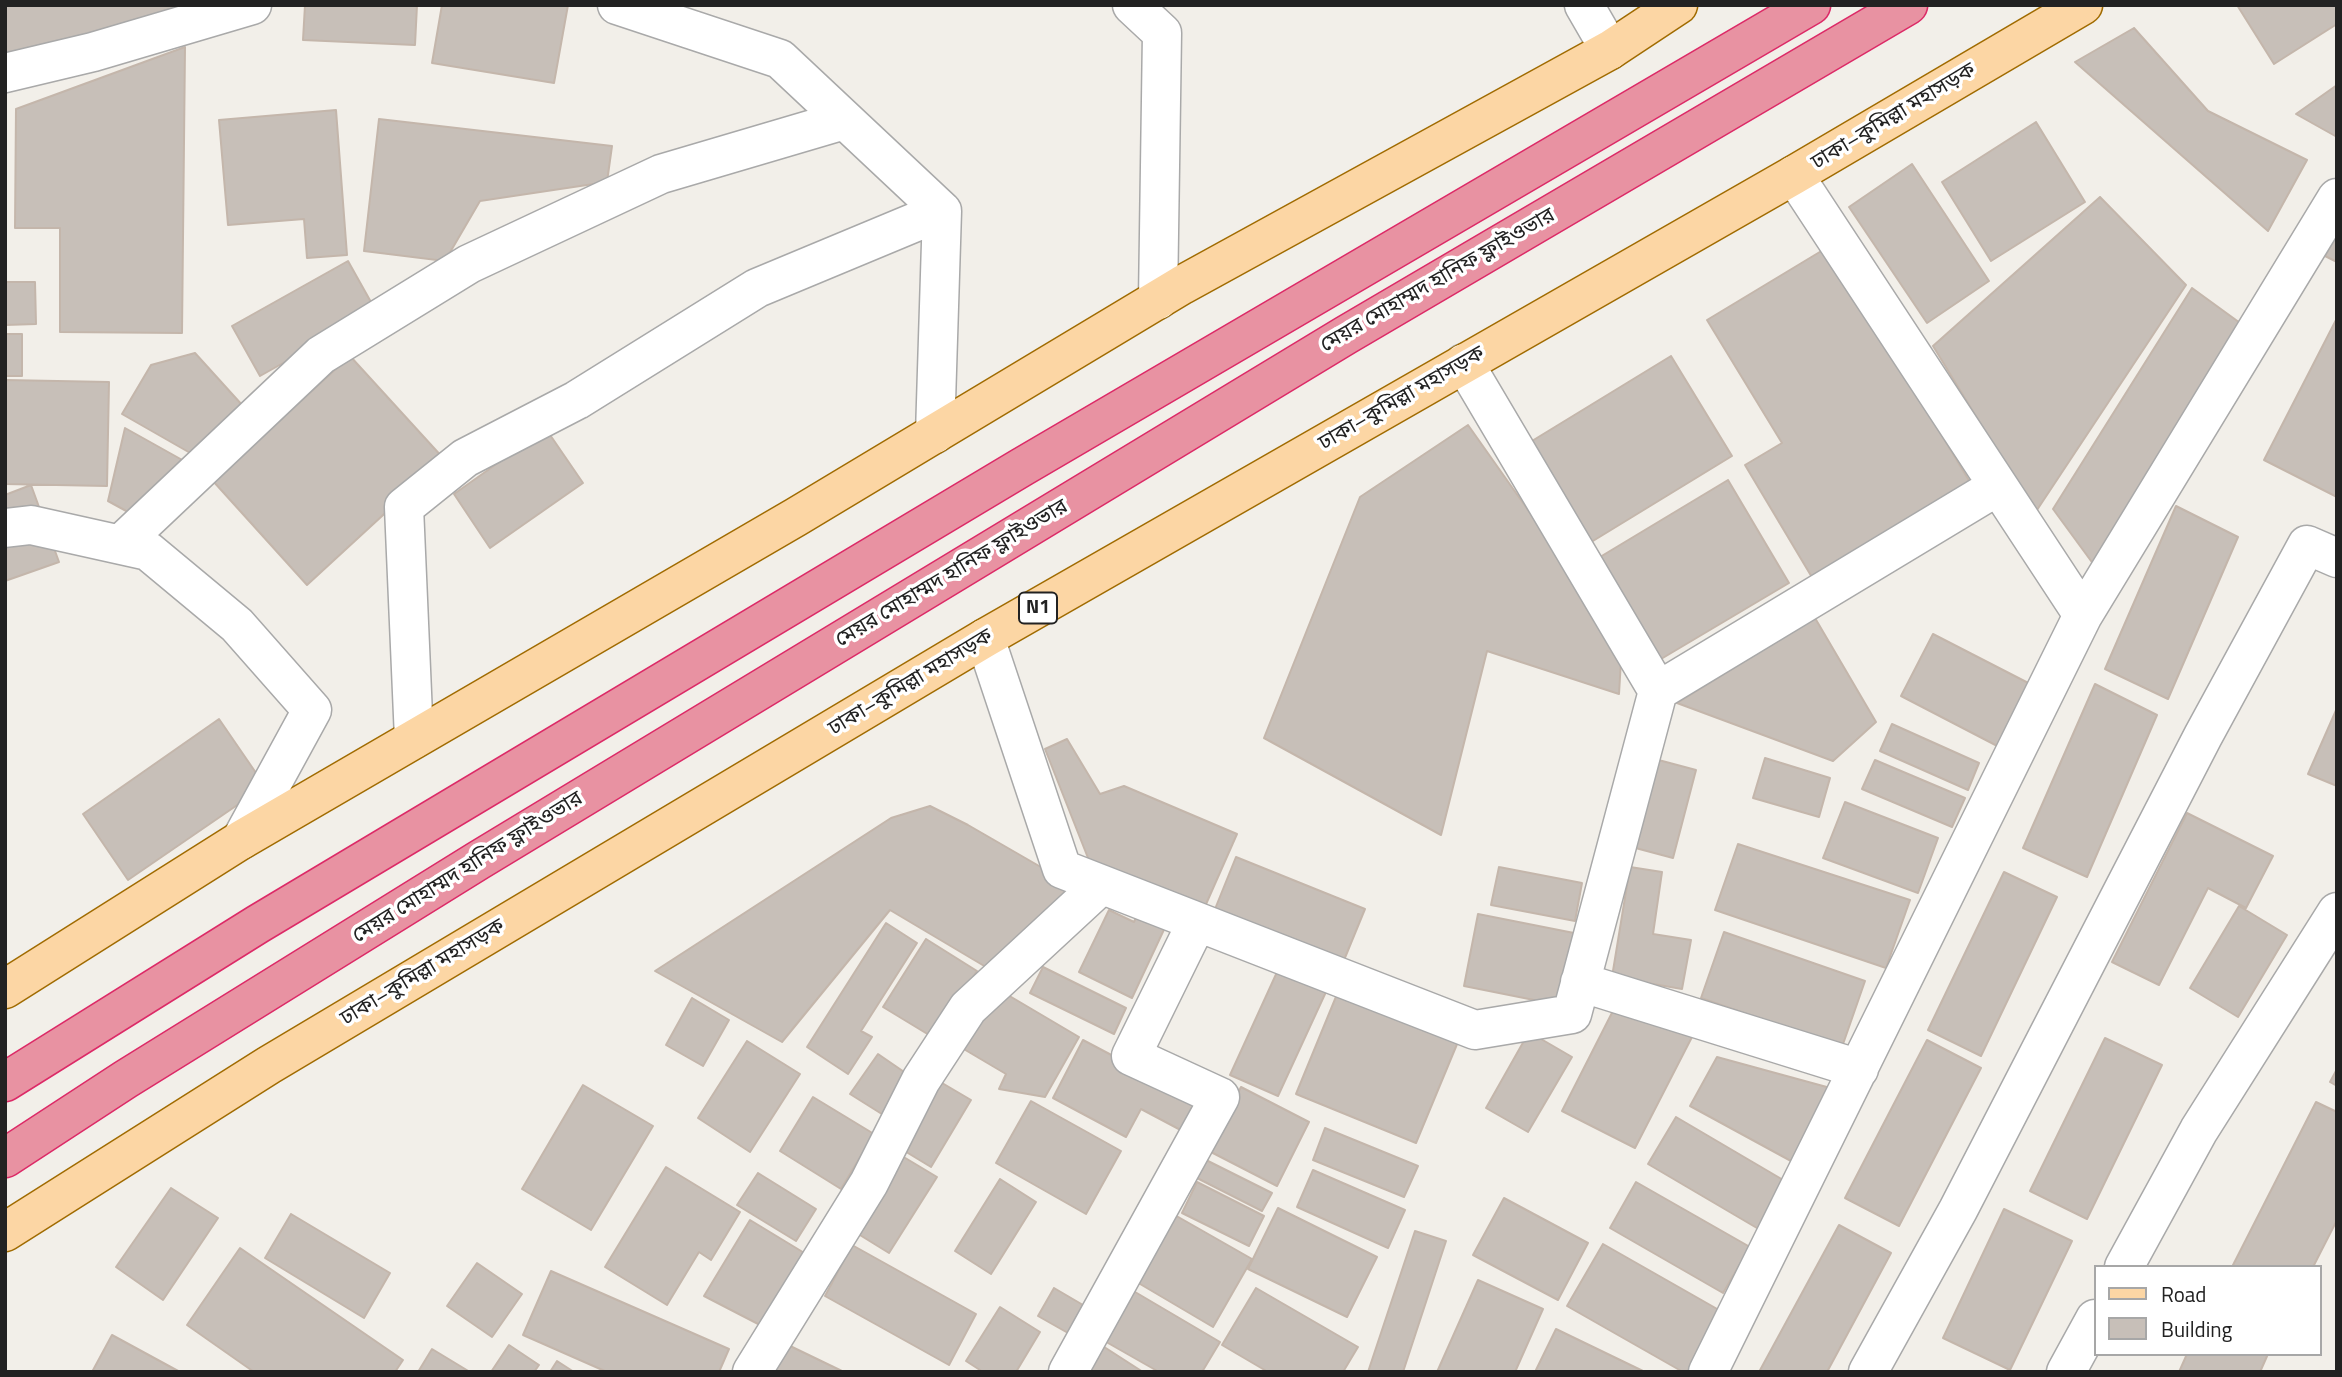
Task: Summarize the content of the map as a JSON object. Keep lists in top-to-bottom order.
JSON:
{
  "streets": {
    "highway": ["মেয়র মোহাম্মদ হানিফ ফ্লাইওভার"],
    "main road": ["ঢাকা–কুমিল্লা মহাসড়ক", "N1"]
  },
  "legend": ["Road", "Building"]
}
